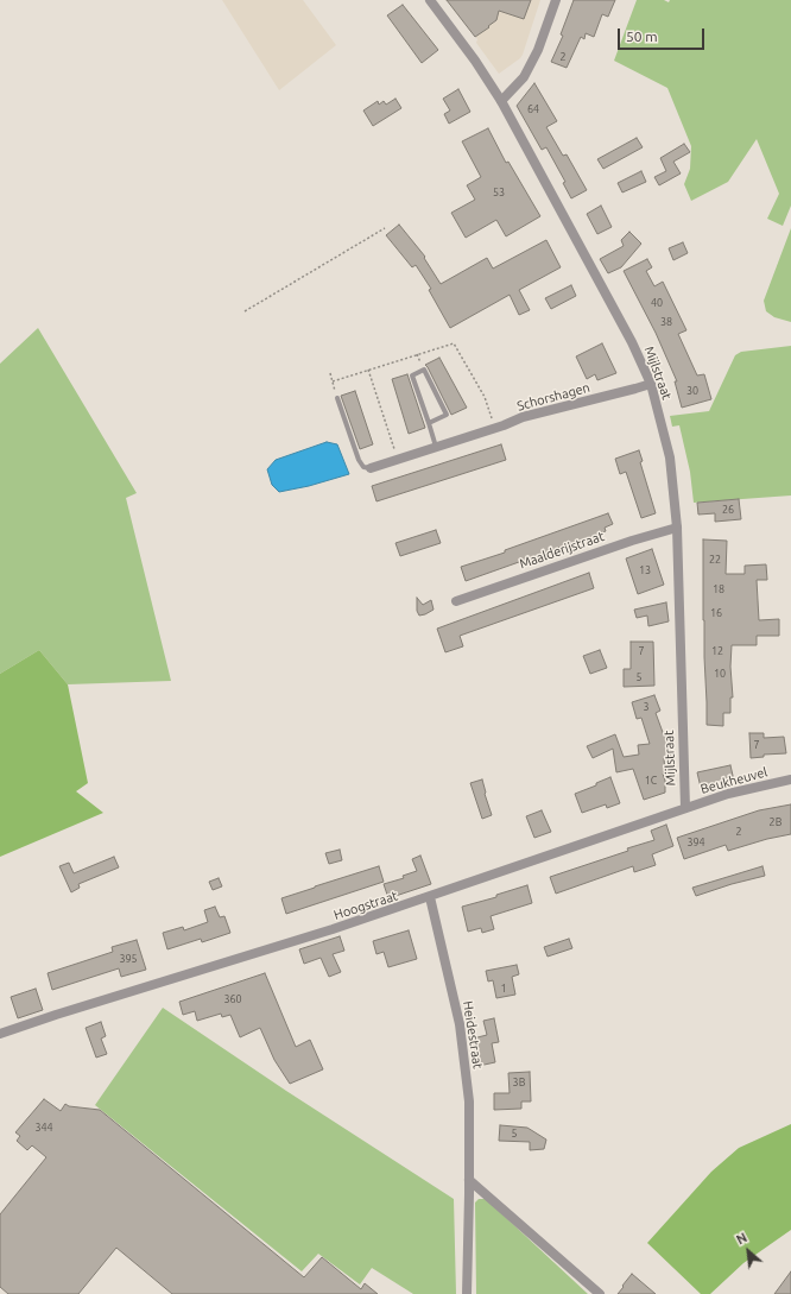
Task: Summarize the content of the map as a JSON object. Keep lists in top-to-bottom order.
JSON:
{
  "streets": {
    "street": [
      "Mijlstraat",
      "Schorshagen",
      "Maalderijstraat",
      "Beukheuvel",
      "Hoogstraat",
      "Heidestraat"
    ]
  },
  "crossings": [
    ["Mijlstraat", "Schorshagen"],
    ["Mijlstraat", "Maalderijstraat"],
    ["Mijlstraat", "Beukheuvel"],
    ["Mijlstraat", "Hoogstraat"],
    ["Beukheuvel", "Hoogstraat"],
    ["Hoogstraat", "Heidestraat"]
  ],
  "house_numbers": [
    "2",
    "64",
    "53",
    "40",
    "38",
    "30",
    "26",
    "22",
    "13",
    "18",
    "16",
    "7",
    "12",
    "10",
    "5",
    "3",
    "7",
    "1C",
    "2B",
    "2",
    "394",
    "395",
    "1",
    "360",
    "3B",
    "344",
    "5"
  ],
  "scale_bar": "50 m",
  "north": "top left"
}
